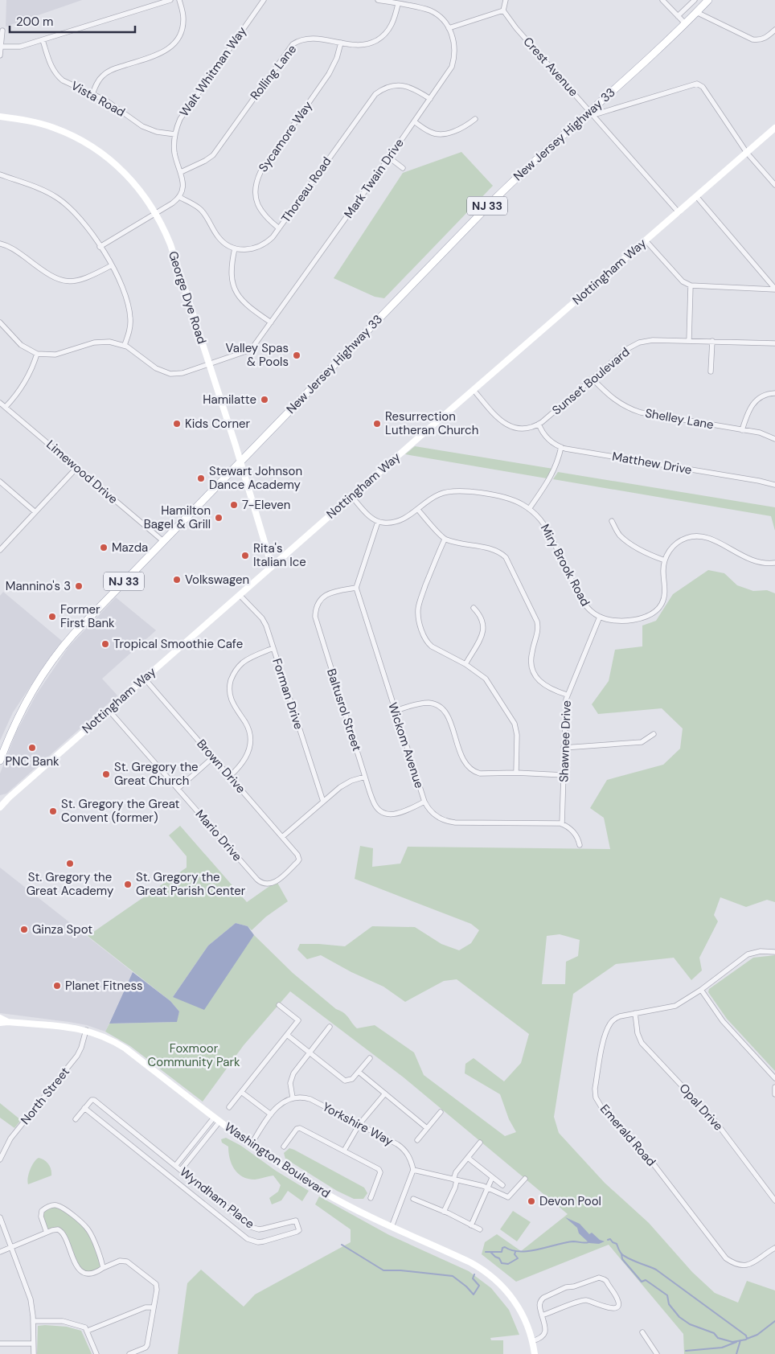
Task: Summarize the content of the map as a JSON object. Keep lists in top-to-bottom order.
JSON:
{
  "streets": {
    "main road": ["New Jersey Highway 33", "NJ 33"],
    "street": [
      "Crest Avenue",
      "Walt Whitman Way",
      "Rolling Lane",
      "Vista Road",
      "Sycamore Way",
      "Mark Twain Drive",
      "Thoreau Road",
      "Nottingham Way",
      "George Dye Road",
      "Sunset Boulevard",
      "Shelley Lane",
      "Matthew Drive",
      "Limewood Drive",
      "Miry Brook Road",
      "Forman Drive",
      "Baltusrol Street",
      "Shawnee Drive",
      "Wickom Avenue",
      "Brown Drive",
      "Mario Drive",
      "North Street",
      "Opal Drive",
      "Yorkshire Way",
      "Emerald Road",
      "Washington Boulevard",
      "Wyndham Place"
    ]
  },
  "crossings": [
    ["Crest Avenue", "New Jersey Highway 33"],
    ["Crest Avenue", "Nottingham Way"],
    ["Walt Whitman Way", "Rolling Lane"],
    ["Walt Whitman Way", "Vista Road"],
    ["Rolling Lane", "Sycamore Way"],
    ["Rolling Lane", "Mark Twain Drive"],
    ["New Jersey Highway 33", "George Dye Road"],
    ["New Jersey Highway 33", "Limewood Drive"],
    ["Sycamore Way", "Thoreau Road"],
    ["Mark Twain Drive", "Thoreau Road"],
    ["Mark Twain Drive", "George Dye Road"],
    ["Nottingham Way", "George Dye Road"],
    ["Nottingham Way", "Forman Drive"],
    ["Nottingham Way", "Brown Drive"],
    ["Nottingham Way", "Mario Drive"],
    ["Sunset Boulevard", "Shelley Lane"],
    ["Sunset Boulevard", "Matthew Drive"],
    ["Miry Brook Road", "Shawnee Drive"],
    ["Baltusrol Street", "Wickom Avenue"],
    ["Shawnee Drive", "Wickom Avenue"],
    ["Brown Drive", "Mario Drive"],
    ["North Street", "Washington Boulevard"],
    ["Opal Drive", "Emerald Road"]
  ],
  "parks": ["Foxmoor Community Park"],
  "places": [
    "Valley Spas & Pools",
    "Hamilatte",
    "Kids Corner",
    "Resurrection Lutheran Church",
    "Stewart Johnson Dance Academy",
    "7-Eleven",
    "Hamilton Bagel & Grill",
    "Mazda",
    "Rita's Italian Ice",
    "Volkswagen",
    "Mannino's 3",
    "Former First Bank",
    "Tropical Smoothie Cafe",
    "PNC Bank",
    "St. Gregory the Great Church",
    "St. Gregory the Great Convent (former)",
    "St. Gregory the Great Academy",
    "St. Gregory the Great Parish Center",
    "Ginza Spot",
    "Planet Fitness",
    "Devon Pool"
  ],
  "scale_bar": "200 m"
}
